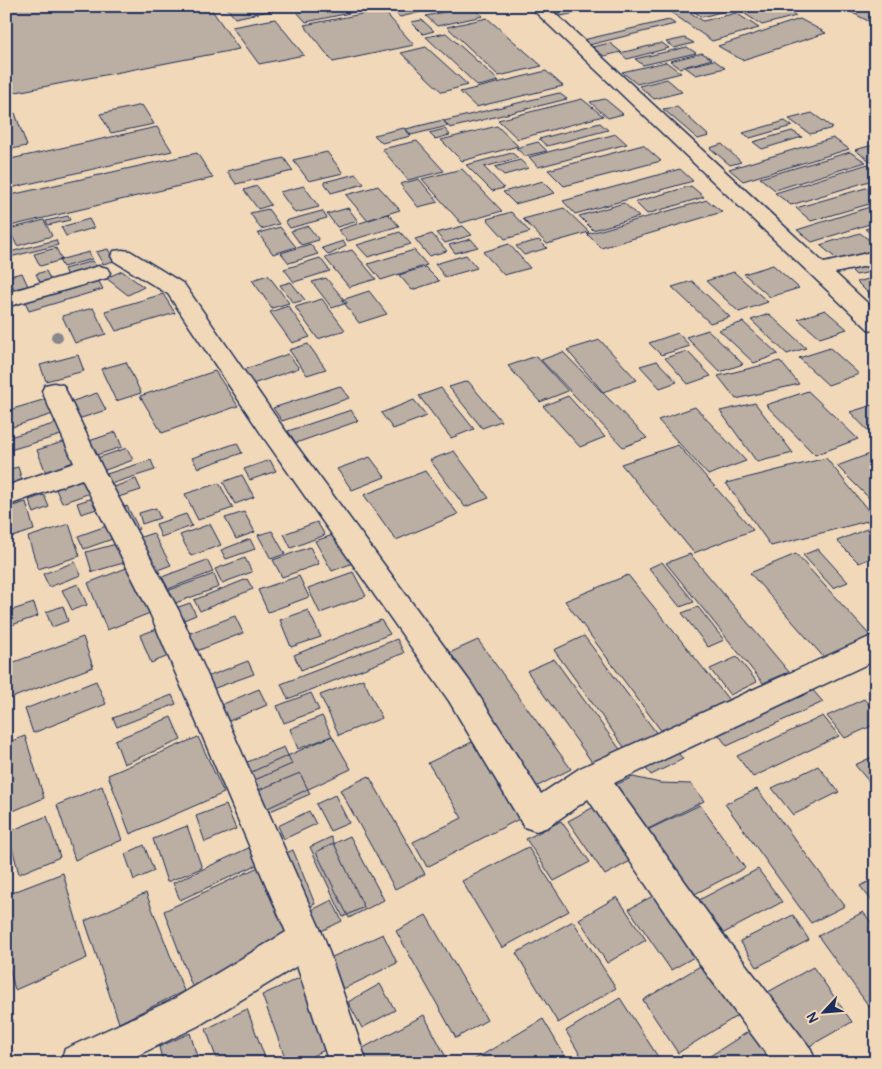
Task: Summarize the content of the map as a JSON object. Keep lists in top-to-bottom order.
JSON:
{
  "north": "bottom left"
}
